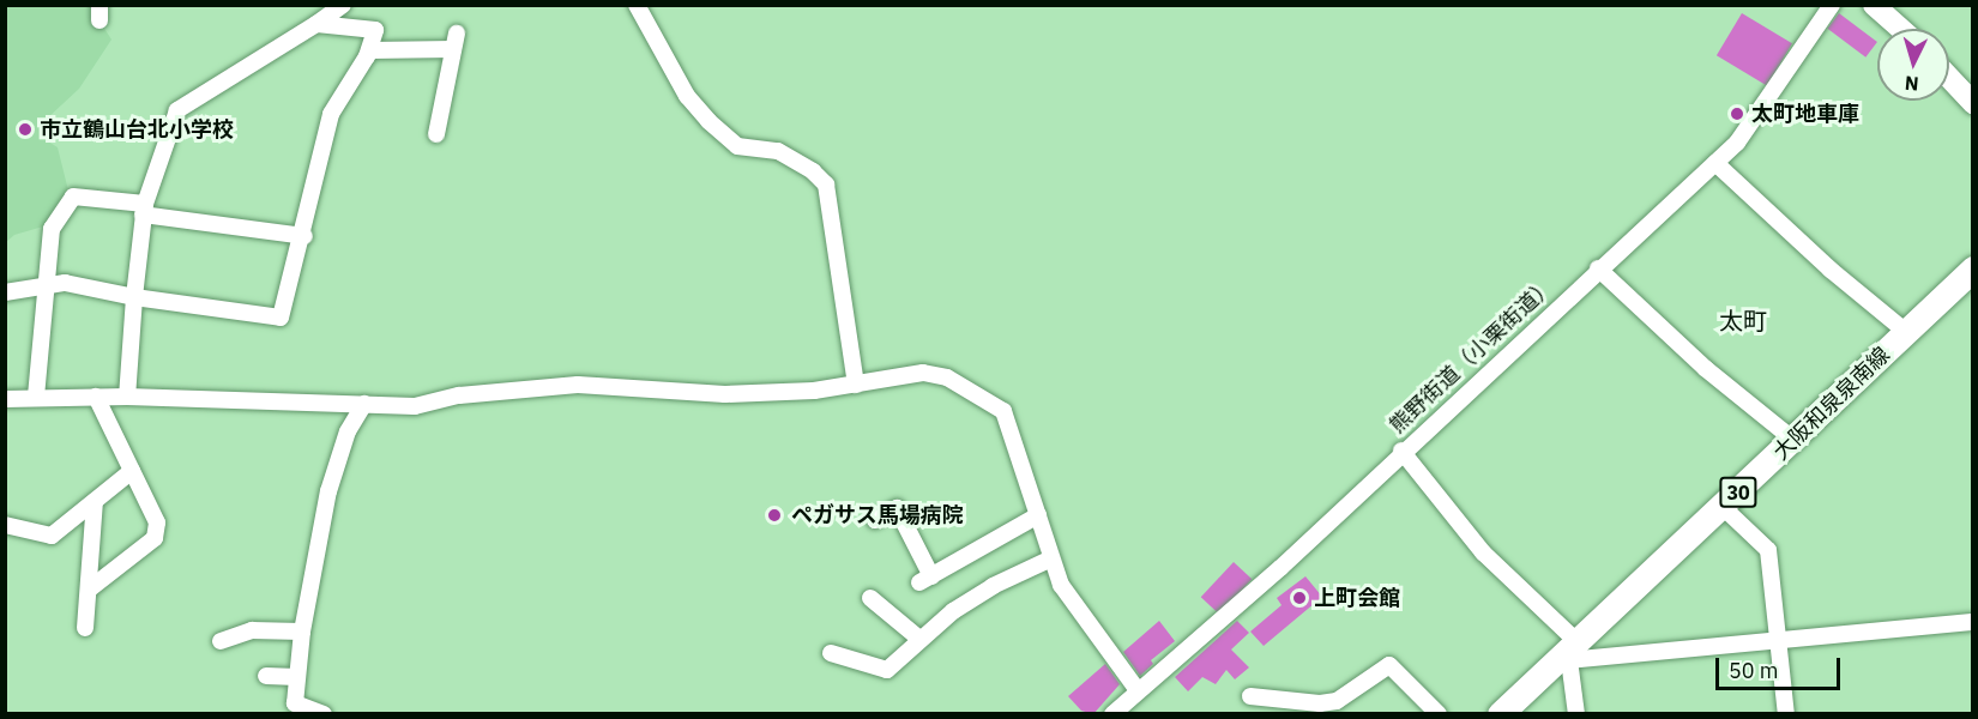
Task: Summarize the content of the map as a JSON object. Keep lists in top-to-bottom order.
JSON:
{
  "streets": {
    "main road": ["大阪和泉泉南線", "30"],
    "street": ["熊野街道（小栗街道）"]
  },
  "districts": ["太町"],
  "places": [
    "太町地車庫",
    "市立鶴山台北小学校",
    "ペガサス馬場病院",
    "上町会館"
  ],
  "scale_bar": "50 m",
  "north": "bottom"
}
